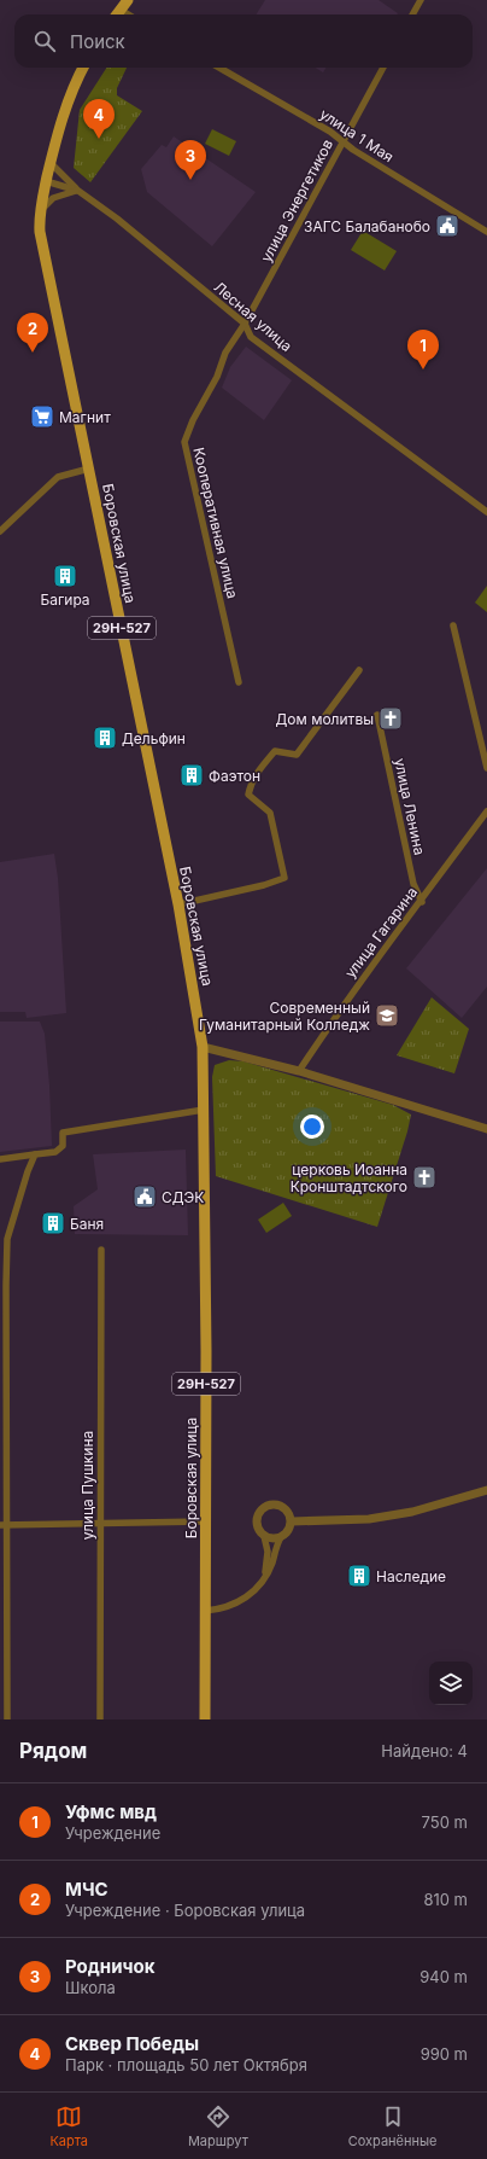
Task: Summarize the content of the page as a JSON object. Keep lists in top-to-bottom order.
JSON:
{
  "streets": {
    "main road": ["Боровская улица", "29Н-527"],
    "street": [
      "улица 1 Мая",
      "улица Энергетиков",
      "Лесная улица",
      "Кооперативная улица",
      "улица Ленина",
      "улица Гагарина",
      "улица Пушкина"
    ]
  },
  "crossings": [
    ["улица 1 Мая", "улица Энергетиков"],
    ["улица Энергетиков", "Лесная улица"],
    ["улица Энергетиков", "Кооперативная улица"],
    ["Лесная улица", "Кооперативная улица"],
    ["Лесная улица", "29Н-527"],
    ["Боровская улица", "29Н-527"],
    ["улица Ленина", "улица Гагарина"]
  ],
  "places": {
    "public building": ["ЗАГС Балабанобо", "СДЭК"],
    "supermarket": ["Магнит"],
    "building": [
      "Багира",
      "Дельфин",
      "Фаэтон",
      "Баня",
      "Наследие"
    ],
    "church": ["Дом молитвы", "церковь Иоанна Кронштадтского"],
    "school or university": ["Современный Гуманитарный Колледж"]
  },
  "page": {
    "search": "Поиск",
    "pins": [
      "4",
      "3",
      "2",
      "1"
    ],
    "heading": ["Рядом", "Найдено: 4"],
    "list": [
      {
        "mark": "1",
        "name": "Уфмс мвд",
        "note": "Учреждение",
        "value": "750 m"
      },
      {
        "mark": "2",
        "name": "МЧС",
        "note": "Учреждение · Боровская улица",
        "value": "810 m"
      },
      {
        "mark": "3",
        "name": "Родничок",
        "note": "Школа",
        "value": "940 m"
      },
      {
        "mark": "4",
        "name": "Сквер Победы",
        "note": "Парк · площадь 50 лет Октября",
        "value": "990 m"
      }
    ],
    "nav": ["Карта", "Маршрут", "Сохранённые"]
  }
}
